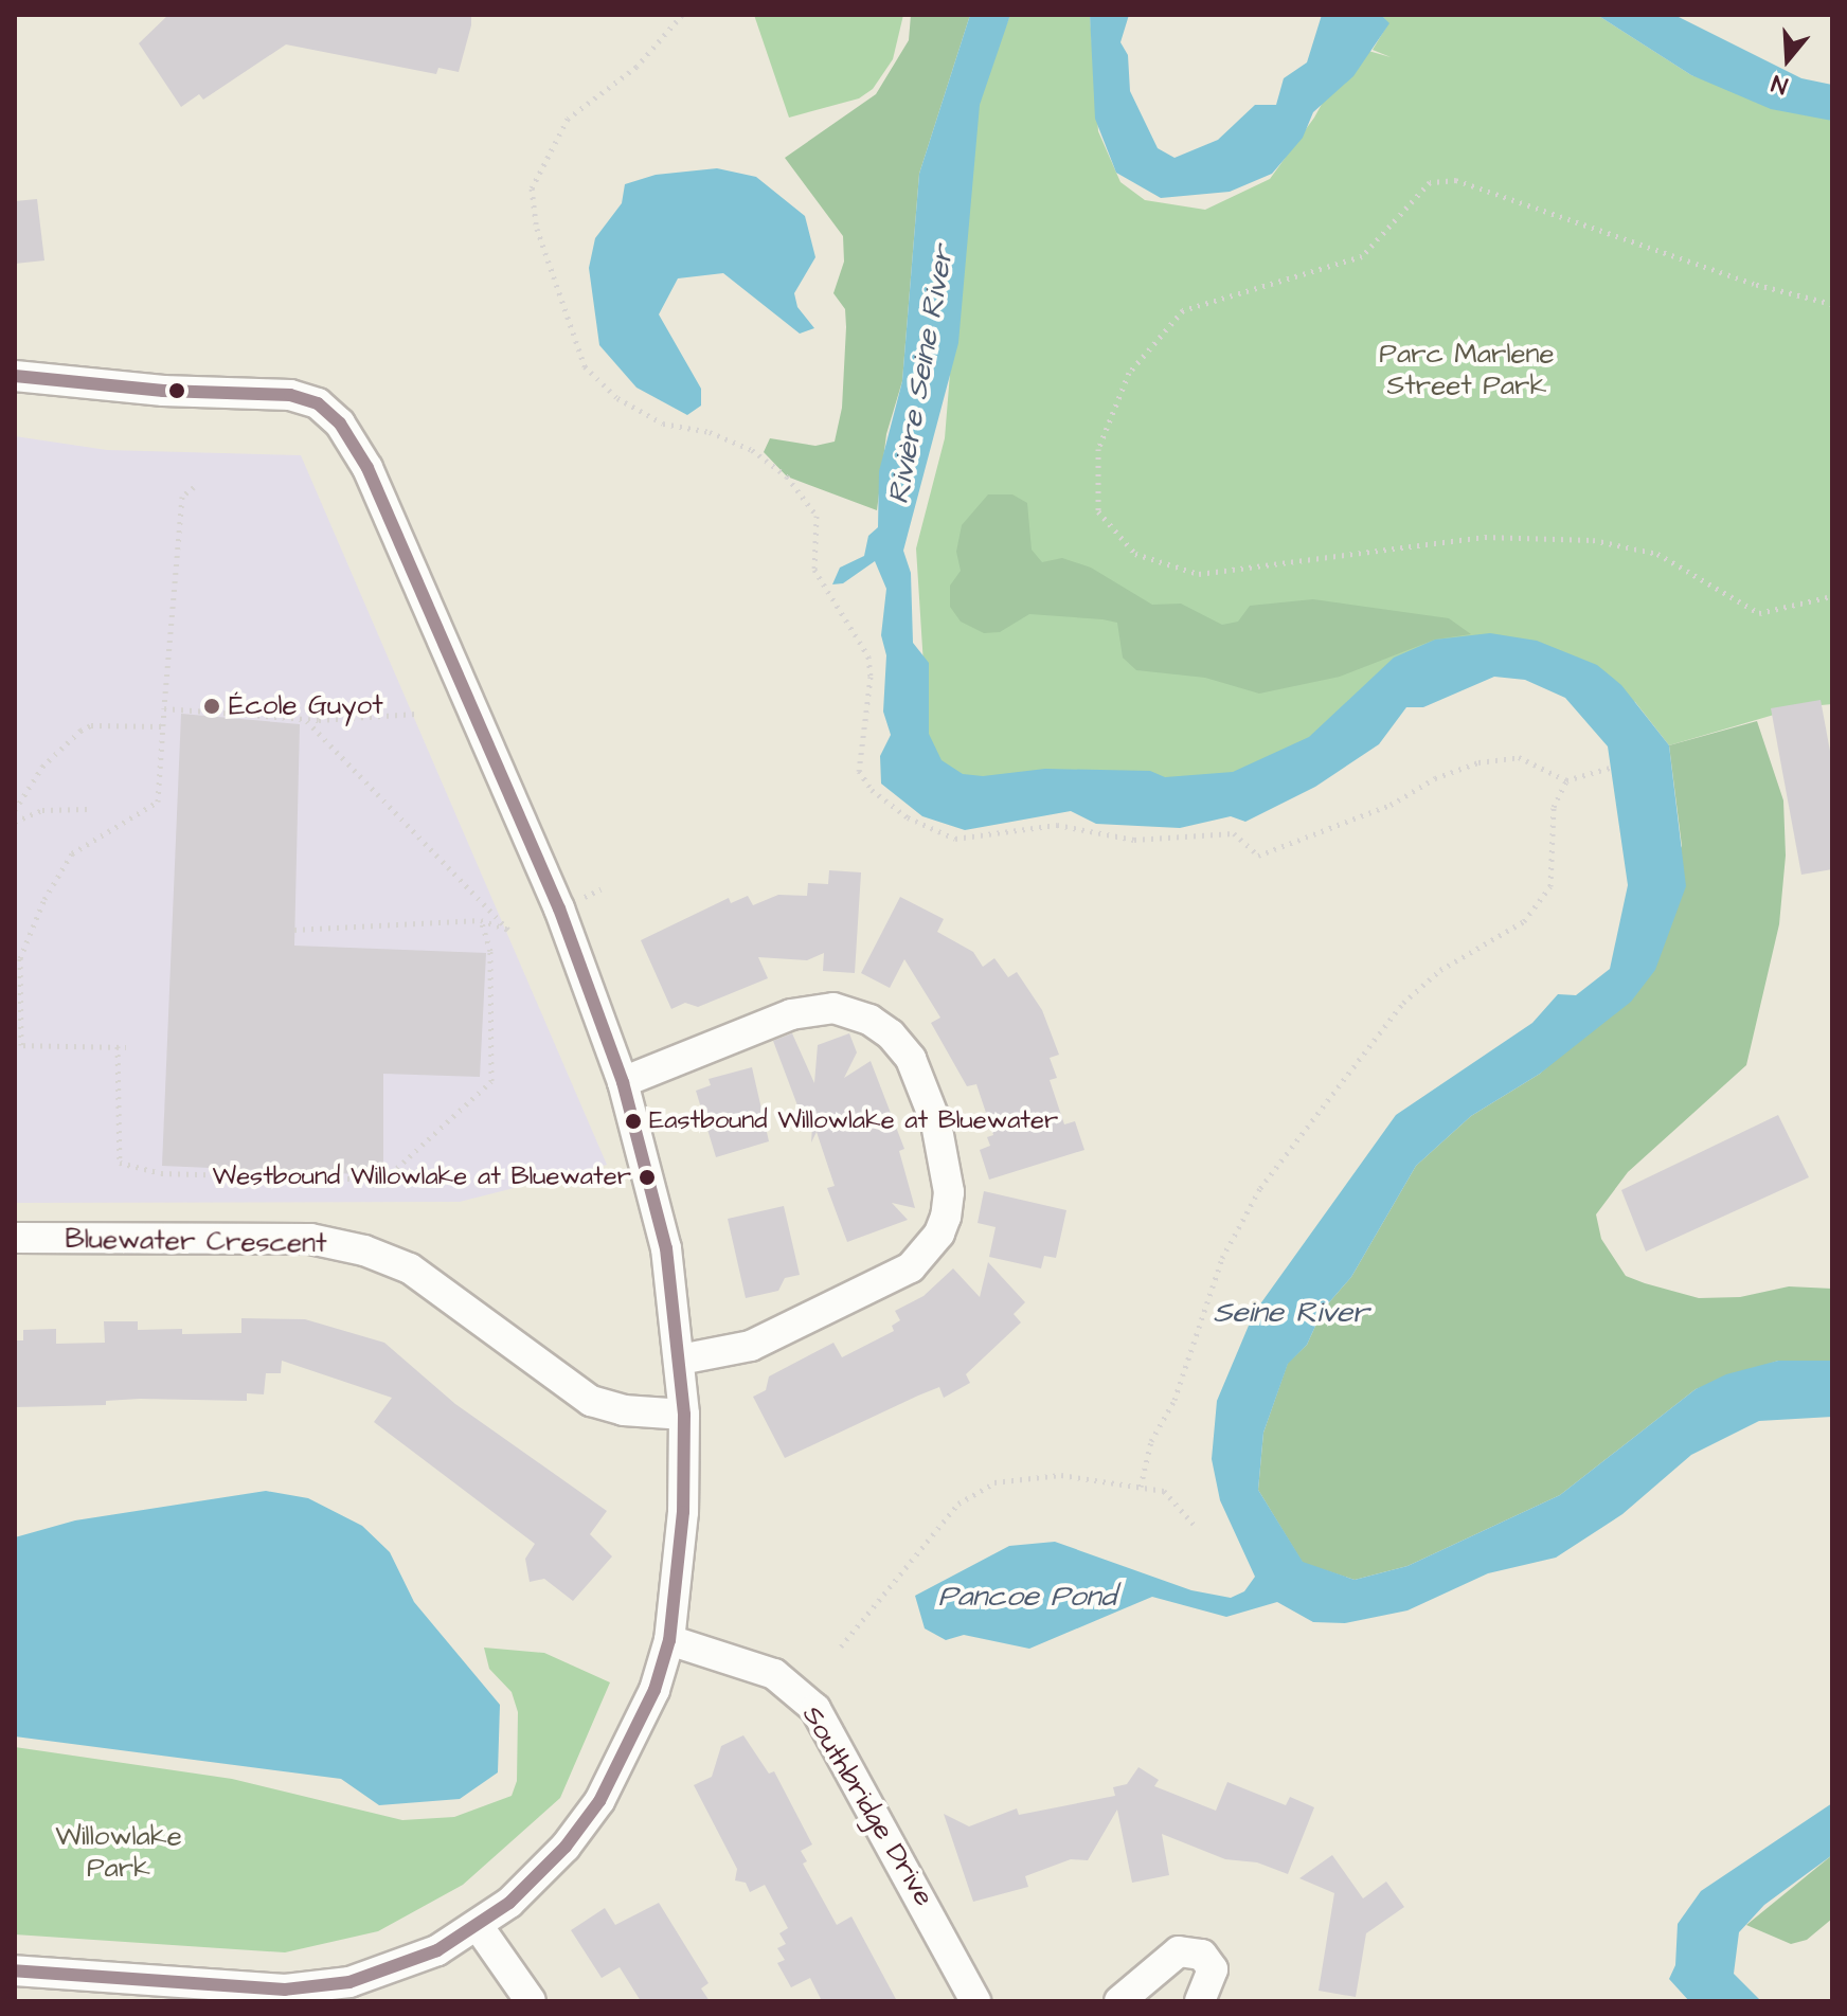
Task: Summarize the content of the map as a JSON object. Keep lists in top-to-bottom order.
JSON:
{
  "streets": {
    "street": ["Bluewater Crescent", "Southbridge Drive"]
  },
  "water": ["Rivière Seine River", "Seine River", "Pancoe Pond"],
  "parks": ["Parc Marlene Street Park", "Willowlake Park"],
  "places": ["École Guyot", "Eastbound Willowlake at Bluewater", "Westbound Willowlake at Bluewater"],
  "north": "bottom"
}
